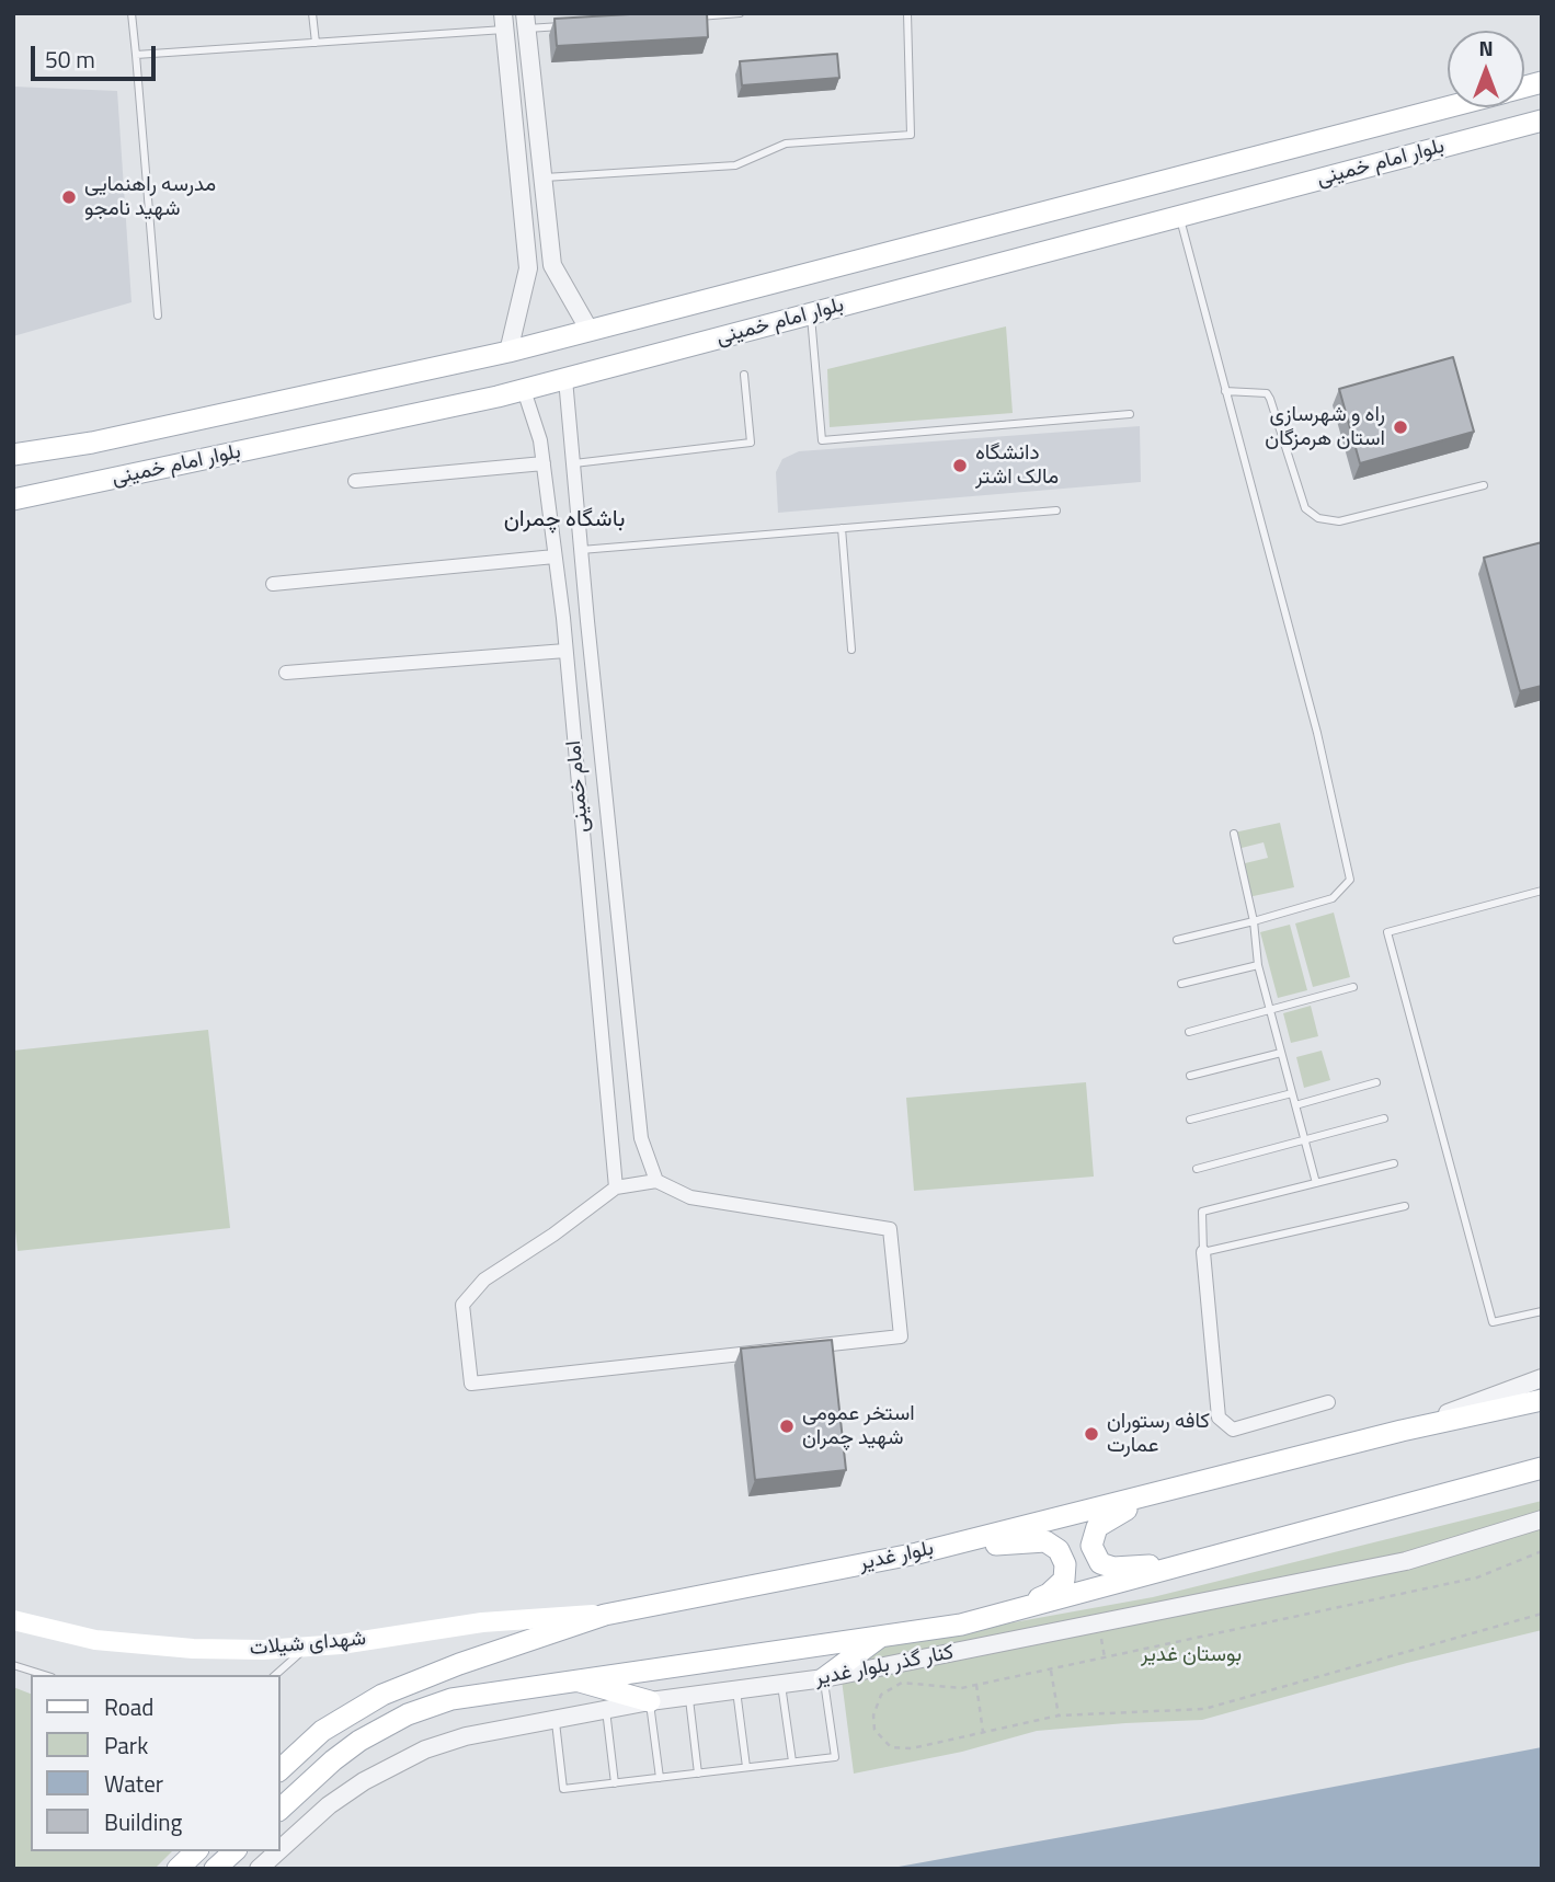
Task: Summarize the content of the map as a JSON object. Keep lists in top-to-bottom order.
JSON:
{
  "streets": {
    "main road": ["بلوار امام خمینی", "بلوار غدیر", "شهدای شیلات"],
    "street": ["امام خمینی", "کنار گذر بلوار غدیر"]
  },
  "crossings": [
    ["بلوار امام خمینی", "امام خمینی"],
    ["بلوار غدیر", "شهدای شیلات"]
  ],
  "districts": ["باشگاه چمران"],
  "parks": ["بوستان غدیر"],
  "places": [
    "مدرسه راهنمایی شهید نامجو",
    "راه و شهرسازی استان هرمزگان",
    "دانشگاه مالک اشتر",
    "استخر عمومی شهید چمران",
    "کافه رستوران عمارت"
  ],
  "legend": [
    "Road",
    "Park",
    "Water",
    "Building"
  ],
  "scale_bar": "50 m",
  "north": "top"
}
